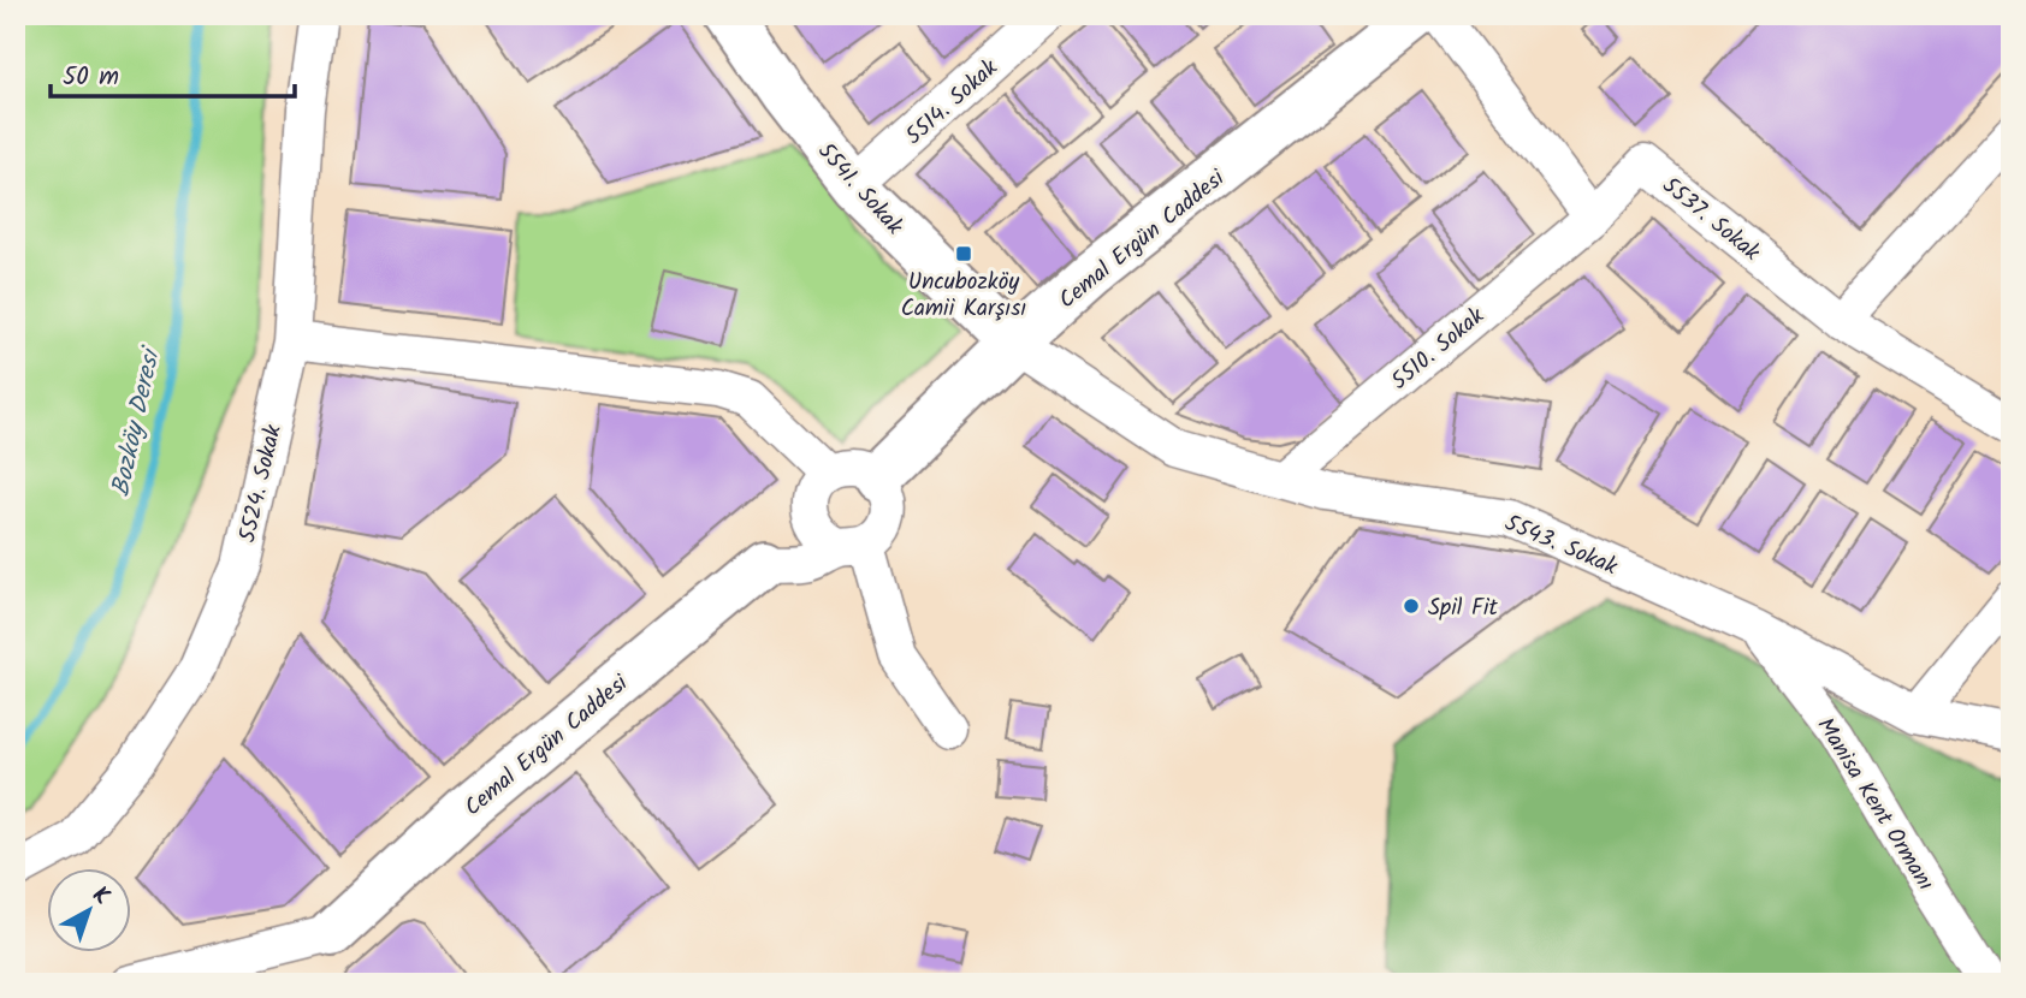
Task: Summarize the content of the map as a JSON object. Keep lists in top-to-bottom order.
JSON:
{
  "streets": {
    "street": [
      "5514. Sokak",
      "5541. Sokak",
      "5537. Sokak",
      "Cemal Ergün Caddesi",
      "5510. Sokak",
      "5524. Sokak",
      "5543. Sokak",
      "Manisa Kent Ormanı"
    ]
  },
  "crossings": [
    ["5514. Sokak", "5541. Sokak"],
    ["5541. Sokak", "Cemal Ergün Caddesi"],
    ["5541. Sokak", "5543. Sokak"],
    ["5537. Sokak", "5510. Sokak"],
    ["Cemal Ergün Caddesi", "5543. Sokak"],
    ["5510. Sokak", "5543. Sokak"],
    ["5543. Sokak", "Manisa Kent Ormanı"]
  ],
  "water": ["Bozköy Deresi"],
  "places": {
    "transit": ["Uncubozköy Camii Karşısı"],
    "other": ["Spil Fit"]
  },
  "scale_bar": "50 m",
  "north": "top right"
}
